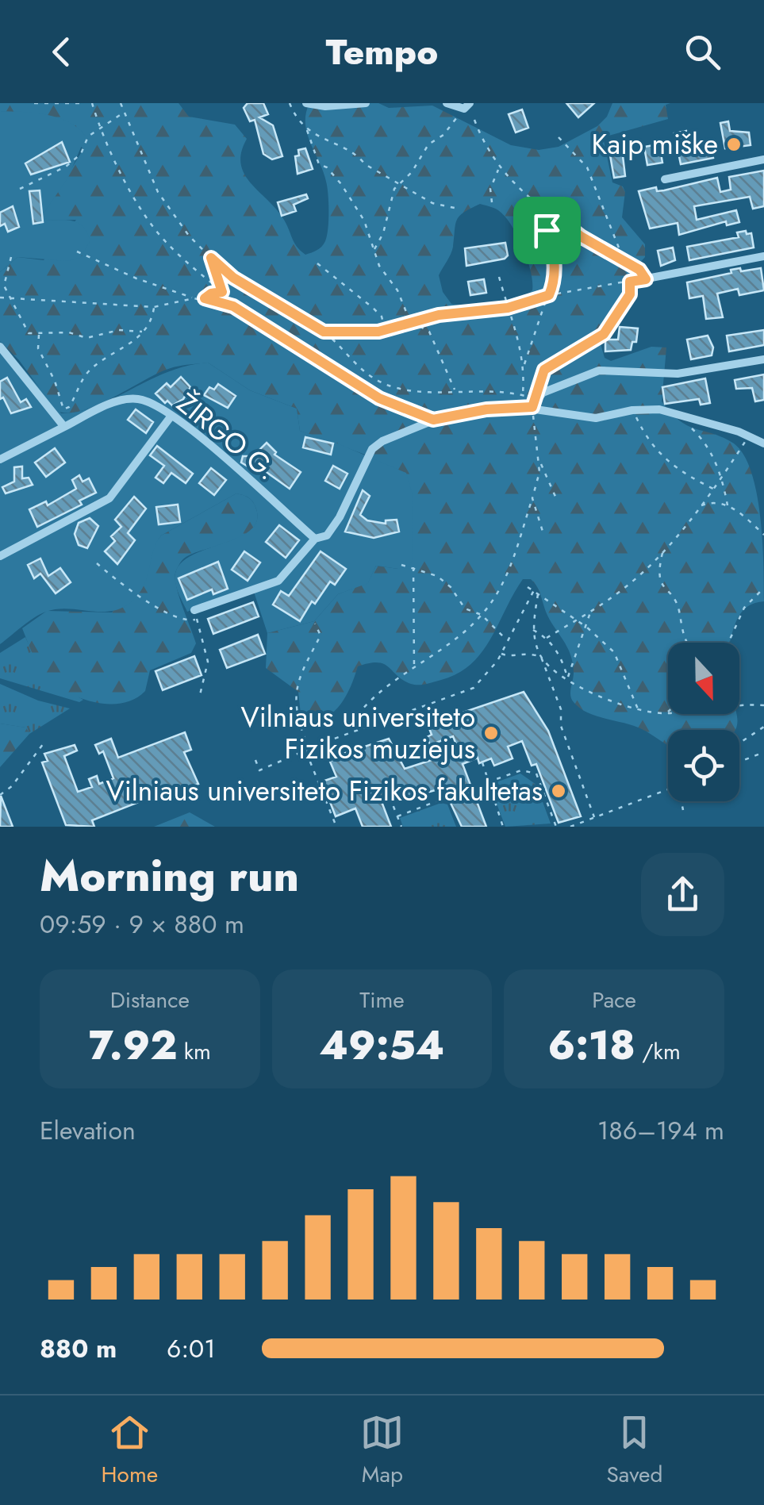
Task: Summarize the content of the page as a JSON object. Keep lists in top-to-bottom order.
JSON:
{
  "streets": {
    "street": ["ŽIRGO G."]
  },
  "places": ["Kaip miške", "Vilniaus universiteto Fizikos muziejus", "Vilniaus universiteto Fizikos fakultetas"],
  "north": "bottom",
  "page": {
    "header": "Tempo",
    "heading": ["Morning run", "09:59 · 9 × 880 m"],
    "stats": [
      ["Distance", "7.92 km"],
      ["Time", "49:54"],
      ["Pace", "6:18 /km"]
    ],
    "chart": ["Elevation", "186–194 m"],
    "list": [
      {
        "name": "880 m",
        "note": "6:01"
      }
    ],
    "tabs": ["Home", "Map", "Saved"]
  }
}
